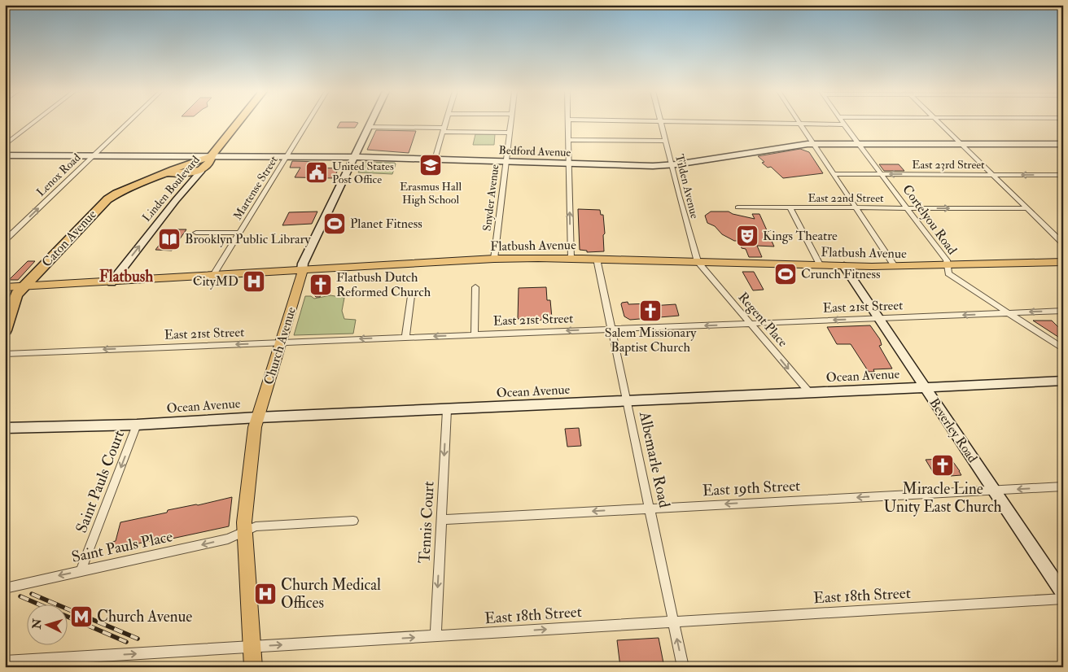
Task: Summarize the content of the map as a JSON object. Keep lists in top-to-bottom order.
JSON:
{
  "streets": {
    "highway": ["Linden Boulevard", "Caton Avenue"],
    "main road": ["Flatbush Avenue", "Church Avenue"],
    "street": [
      "Bedford Avenue",
      "East 23rd Street",
      "Lenox Road",
      "Tilden Avenue",
      "Martense Street",
      "Snyder Avenue",
      "East 22nd Street",
      "Cortelyou Road",
      "East 21st Street",
      "Regent Place",
      "Ocean Avenue",
      "Beverley Road",
      "Albemarle Road",
      "Saint Pauls Court",
      "East 19th Street",
      "Tennis Court",
      "Saint Pauls Place",
      "East 18th Street"
    ]
  },
  "crossings": [
    ["Bedford Avenue", "Lenox Road"],
    ["Bedford Avenue", "Tilden Avenue"],
    ["Bedford Avenue", "Martense Street"],
    ["Bedford Avenue", "Linden Boulevard"],
    ["Bedford Avenue", "Snyder Avenue"],
    ["Bedford Avenue", "Cortelyou Road"],
    ["Bedford Avenue", "Caton Avenue"],
    ["Bedford Avenue", "Church Avenue"],
    ["East 23rd Street", "Cortelyou Road"],
    ["Tilden Avenue", "Flatbush Avenue"],
    ["Tilden Avenue", "Regent Place"],
    ["Martense Street", "Flatbush Avenue"],
    ["Linden Boulevard", "Caton Avenue"],
    ["Linden Boulevard", "Flatbush Avenue"],
    ["Snyder Avenue", "Flatbush Avenue"],
    ["East 22nd Street", "Cortelyou Road"],
    ["Cortelyou Road", "Flatbush Avenue"],
    ["Cortelyou Road", "East 21st Street"],
    ["Caton Avenue", "Flatbush Avenue"],
    ["Flatbush Avenue", "Regent Place"],
    ["Flatbush Avenue", "Church Avenue"],
    ["Flatbush Avenue", "Beverley Road"],
    ["Flatbush Avenue", "Albemarle Road"],
    ["East 21st Street", "Regent Place"],
    ["East 21st Street", "Church Avenue"],
    ["East 21st Street", "Beverley Road"],
    ["East 21st Street", "Albemarle Road"],
    ["Regent Place", "Ocean Avenue"],
    ["Church Avenue", "Ocean Avenue"],
    ["Church Avenue", "Saint Pauls Place"],
    ["Church Avenue", "East 18th Street"],
    ["Ocean Avenue", "Beverley Road"],
    ["Ocean Avenue", "Albemarle Road"],
    ["Ocean Avenue", "Saint Pauls Court"],
    ["Ocean Avenue", "Tennis Court"],
    ["Beverley Road", "East 19th Street"],
    ["Albemarle Road", "East 19th Street"],
    ["Albemarle Road", "East 18th Street"],
    ["Saint Pauls Court", "Saint Pauls Place"],
    ["East 19th Street", "Tennis Court"],
    ["Tennis Court", "East 18th Street"]
  ],
  "one_way": [
    "East 23rd Street",
    "Lenox Road",
    "Linden Boulevard",
    "East 22nd Street",
    "East 21st Street",
    "Regent Place",
    "Saint Pauls Court",
    "East 19th Street",
    "Tennis Court",
    "Saint Pauls Place",
    "East 18th Street"
  ],
  "districts": ["Flatbush"],
  "places": {
    "school or university": ["Erasmus Hall High School"],
    "public building": ["United States Post Office"],
    "sports": ["Planet Fitness", "Crunch Fitness"],
    "theatre": ["Kings Theatre"],
    "library": ["Brooklyn Public Library"],
    "hospital": ["CityMD", "Church Medical Offices"],
    "church": ["Flatbush Dutch Reformed Church", "Salem Missionary Baptist Church", "Miracle Line Unity East Church"],
    "metro station": ["Church Avenue"]
  },
  "north": "left"
}
